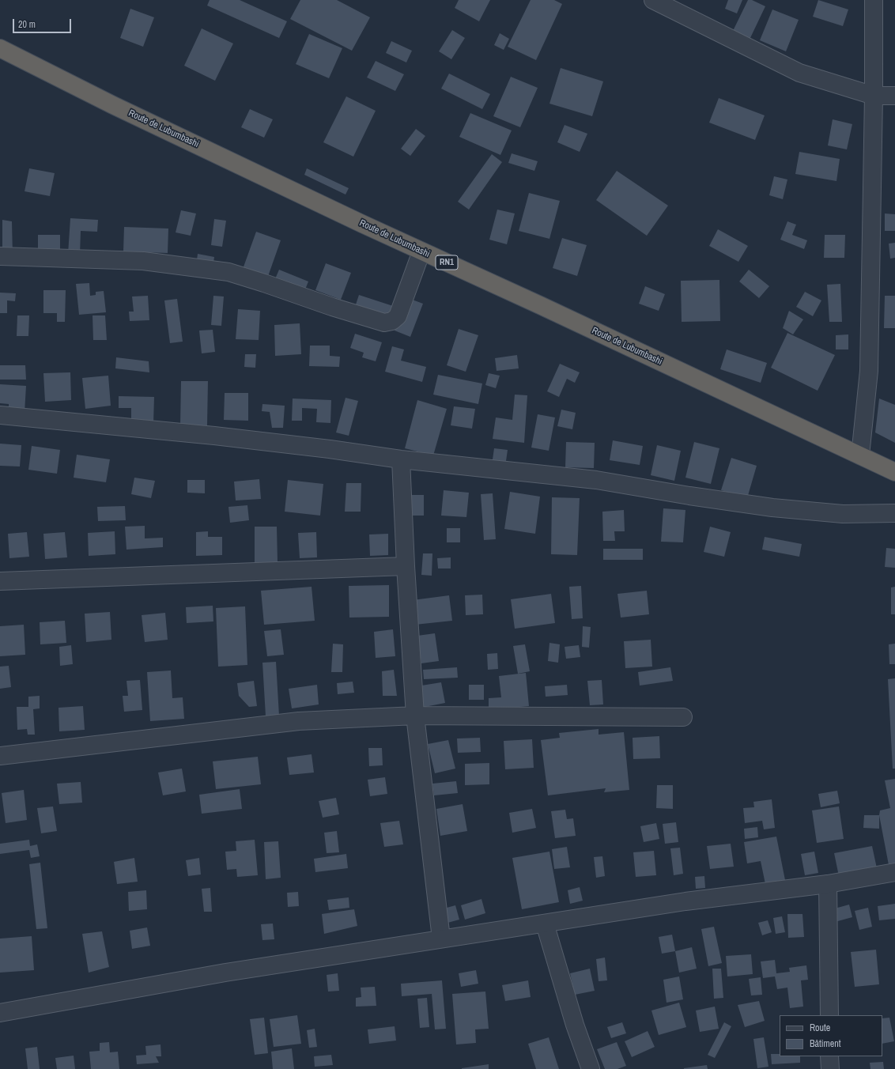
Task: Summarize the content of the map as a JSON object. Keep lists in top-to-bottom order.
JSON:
{
  "streets": {
    "highway": ["Route de Lubumbashi", "RN1"]
  },
  "legend": ["Route", "Bâtiment"],
  "scale_bar": "20 m"
}
